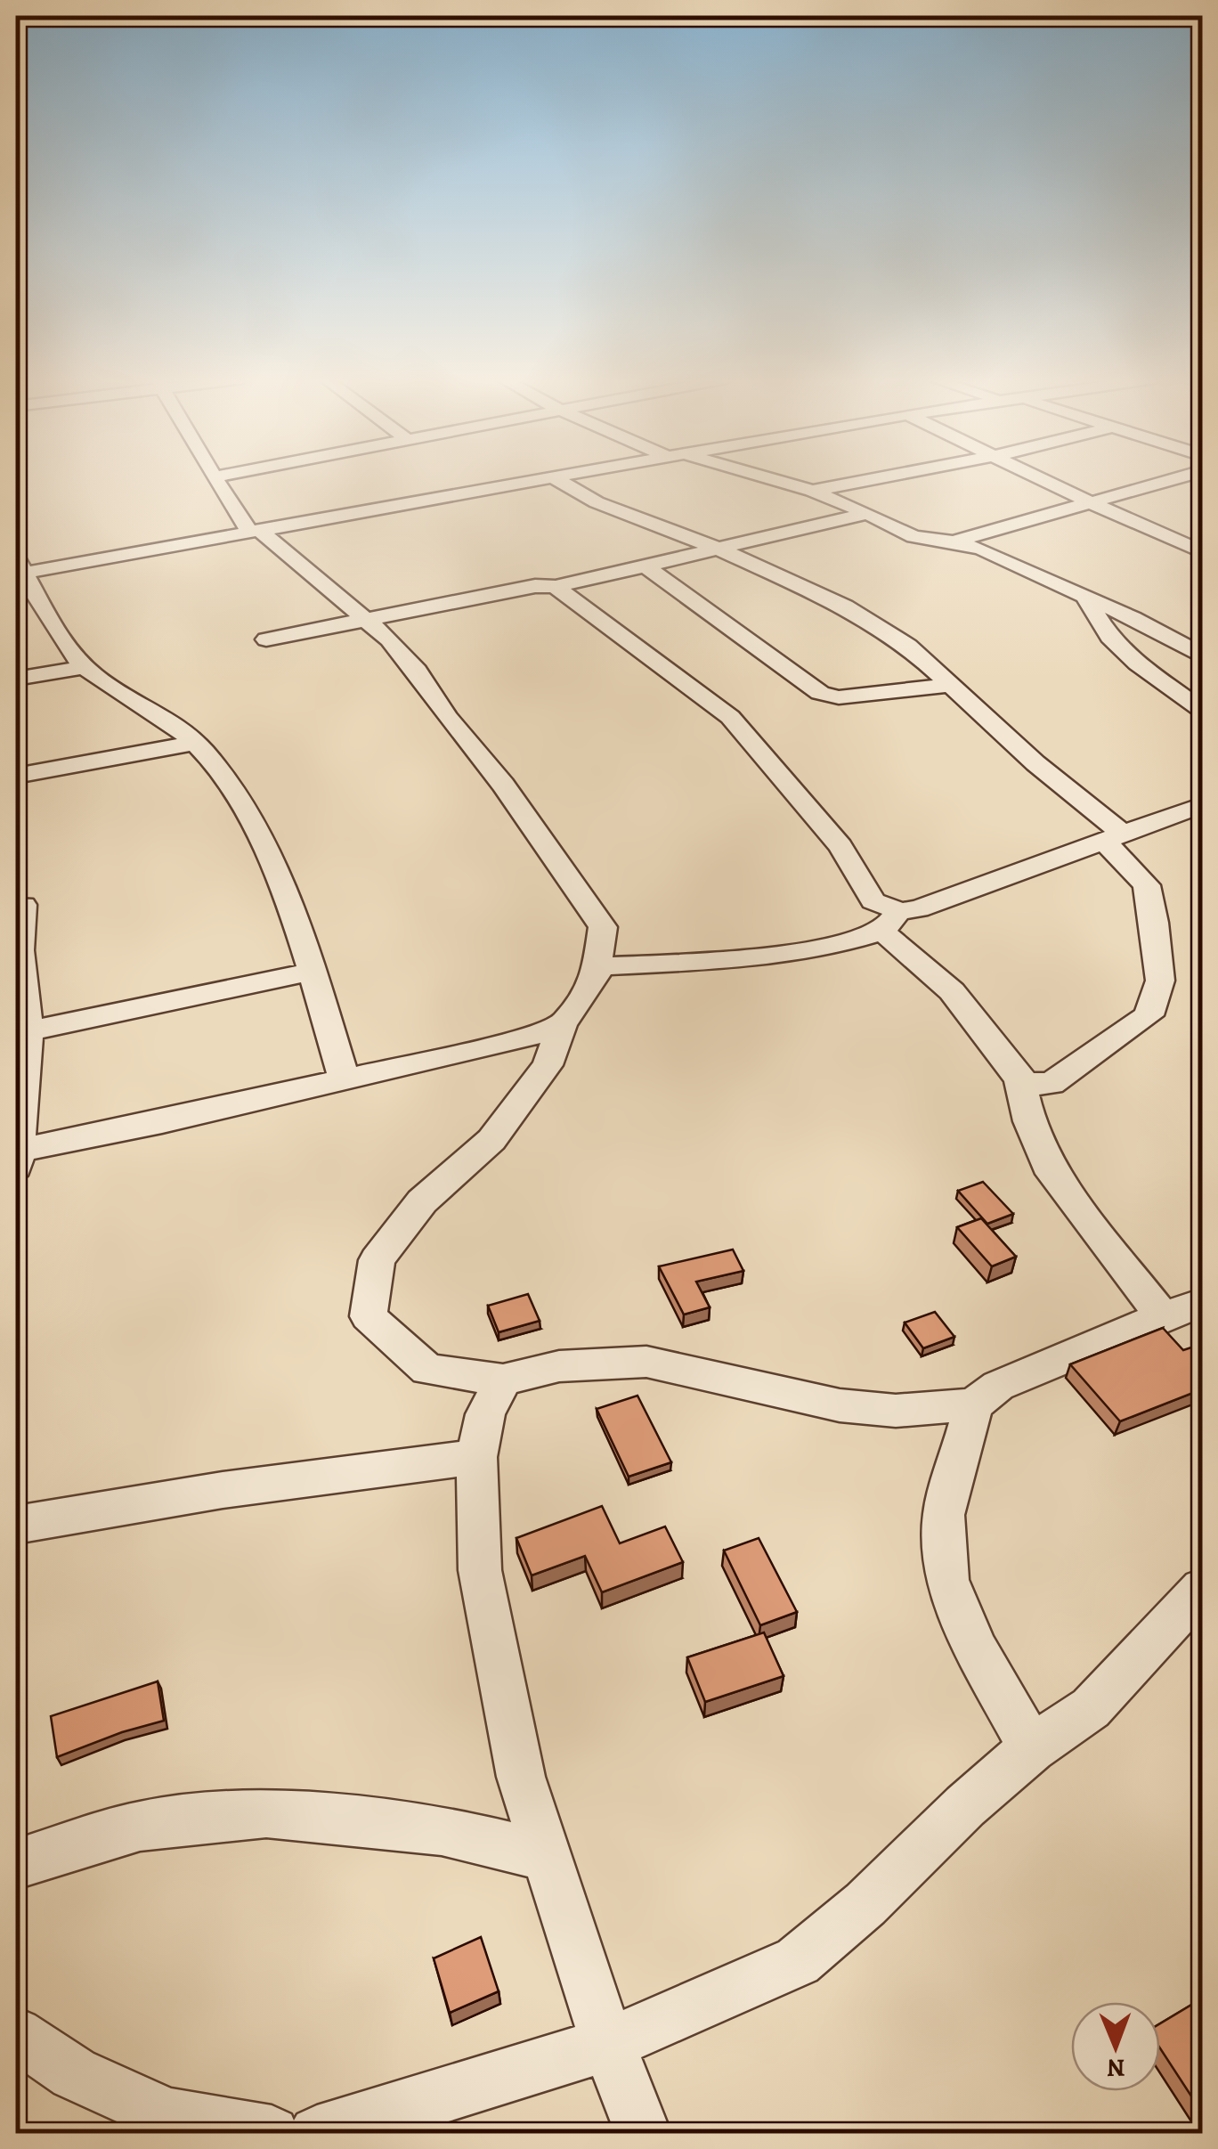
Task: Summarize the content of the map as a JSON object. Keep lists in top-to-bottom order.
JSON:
{
  "north": "bottom"
}
